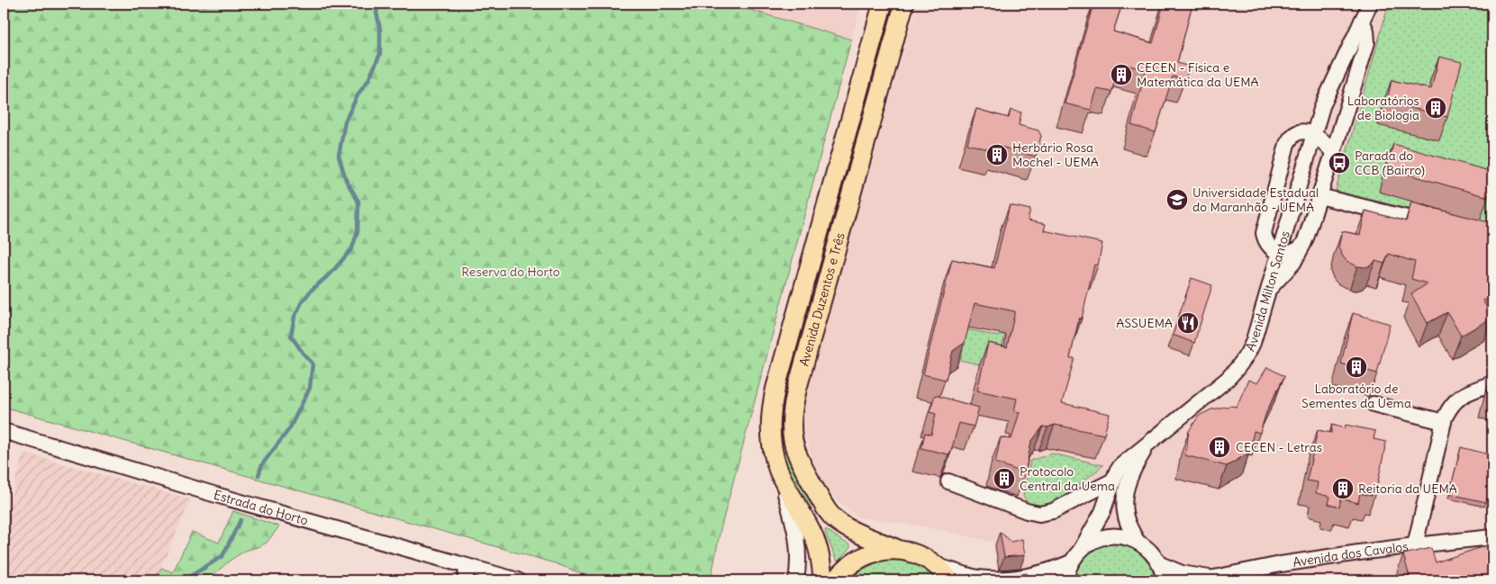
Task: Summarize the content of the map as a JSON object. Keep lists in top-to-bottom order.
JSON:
{
  "streets": {
    "main road": ["Avenida Duzentos e Três"],
    "street": ["Avenida Milton Santos", "Estrada do Horto", "Avenida dos Cavalos"]
  },
  "parks": ["Reserva do Horto"],
  "places": {
    "building": [
      "CECEN - Física e Matemática da UEMA",
      "Laboratórios de Biologia",
      "Herbário Rosa Mochel - UEMA",
      "Laboratório de Sementes da Uema",
      "CECEN - Letras",
      "Protocolo Central da Uema",
      "Reitoria da UEMA"
    ],
    "bus stop": ["Parada do CCB (Bairro)"],
    "school or university": ["Universidade Estadual do Maranhão - UEMA"],
    "restaurant": ["ASSUEMA"]
  }
}
